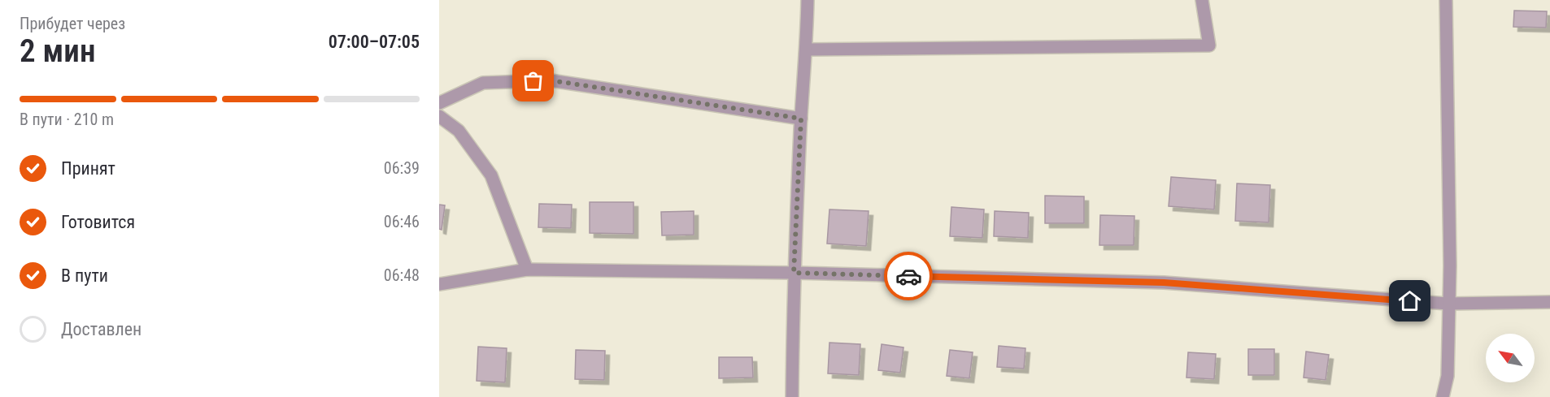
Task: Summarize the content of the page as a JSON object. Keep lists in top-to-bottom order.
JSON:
{
  "north": "top left",
  "page": {
    "heading": ["2 мин", "Прибудет через", "07:00–07:05"],
    "bar": "В пути · 210 m",
    "list": [
      ["Принят", "06:39"],
      ["Готовится", "06:46"],
      ["В пути", "06:48"],
      "Доставлен"
    ]
  }
}
